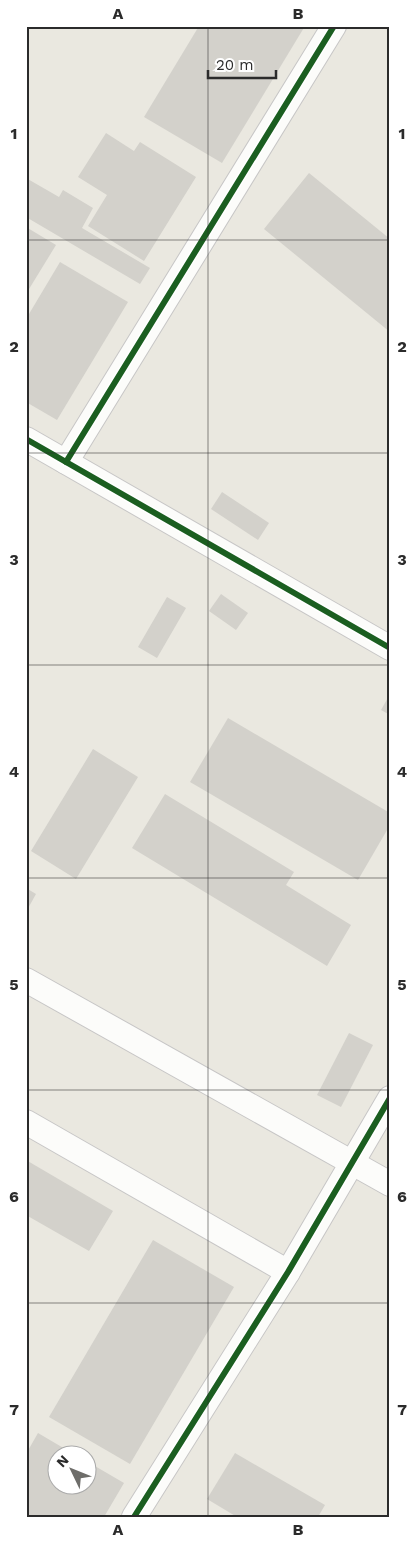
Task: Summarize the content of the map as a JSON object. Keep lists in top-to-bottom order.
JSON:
{
  "scale_bar": "20 m",
  "north": "top left",
  "grid": {
    "columns": ["A", "B"],
    "rows": [
      "1",
      "2",
      "3",
      "4",
      "5",
      "6",
      "7"
    ]
  }
}
